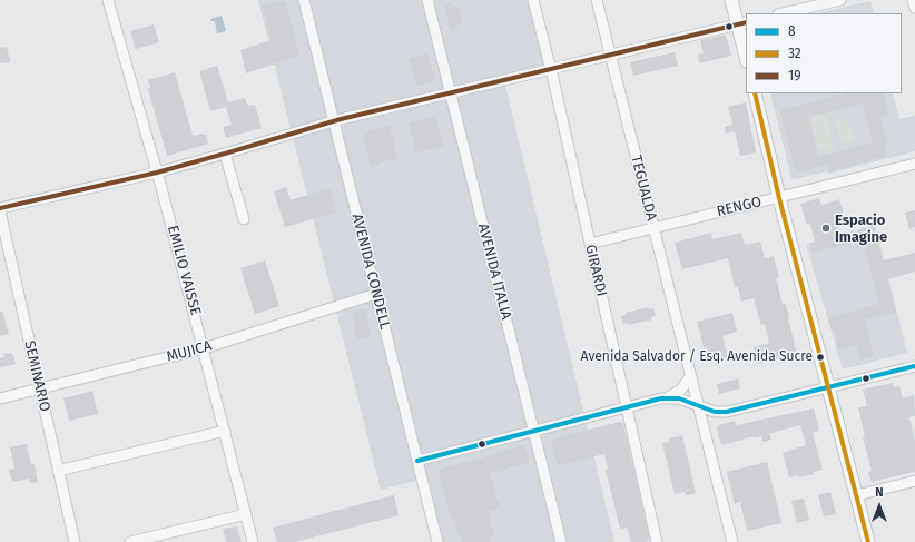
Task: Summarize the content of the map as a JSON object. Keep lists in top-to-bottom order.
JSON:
{
  "streets": {
    "street": [
      "TEGUALDA",
      "RENGO",
      "EMILIO VAISSE",
      "GIRARDI",
      "AVENIDA CONDELL",
      "AVENIDA ITALIA",
      "MUJICA",
      "SEMINARIO"
    ]
  },
  "crossings": [
    ["TEGUALDA", "RENGO"],
    ["RENGO", "GIRARDI"],
    ["EMILIO VAISSE", "MUJICA"],
    ["AVENIDA CONDELL", "MUJICA"],
    ["MUJICA", "SEMINARIO"]
  ],
  "places": ["Espacio Imagine", "Avenida Salvador / Esq. Avenida Sucre"],
  "lines": ["transit line 19", "transit line 32", "transit line 8"],
  "legend": ["8", "32", "19"],
  "north": "top"
}
